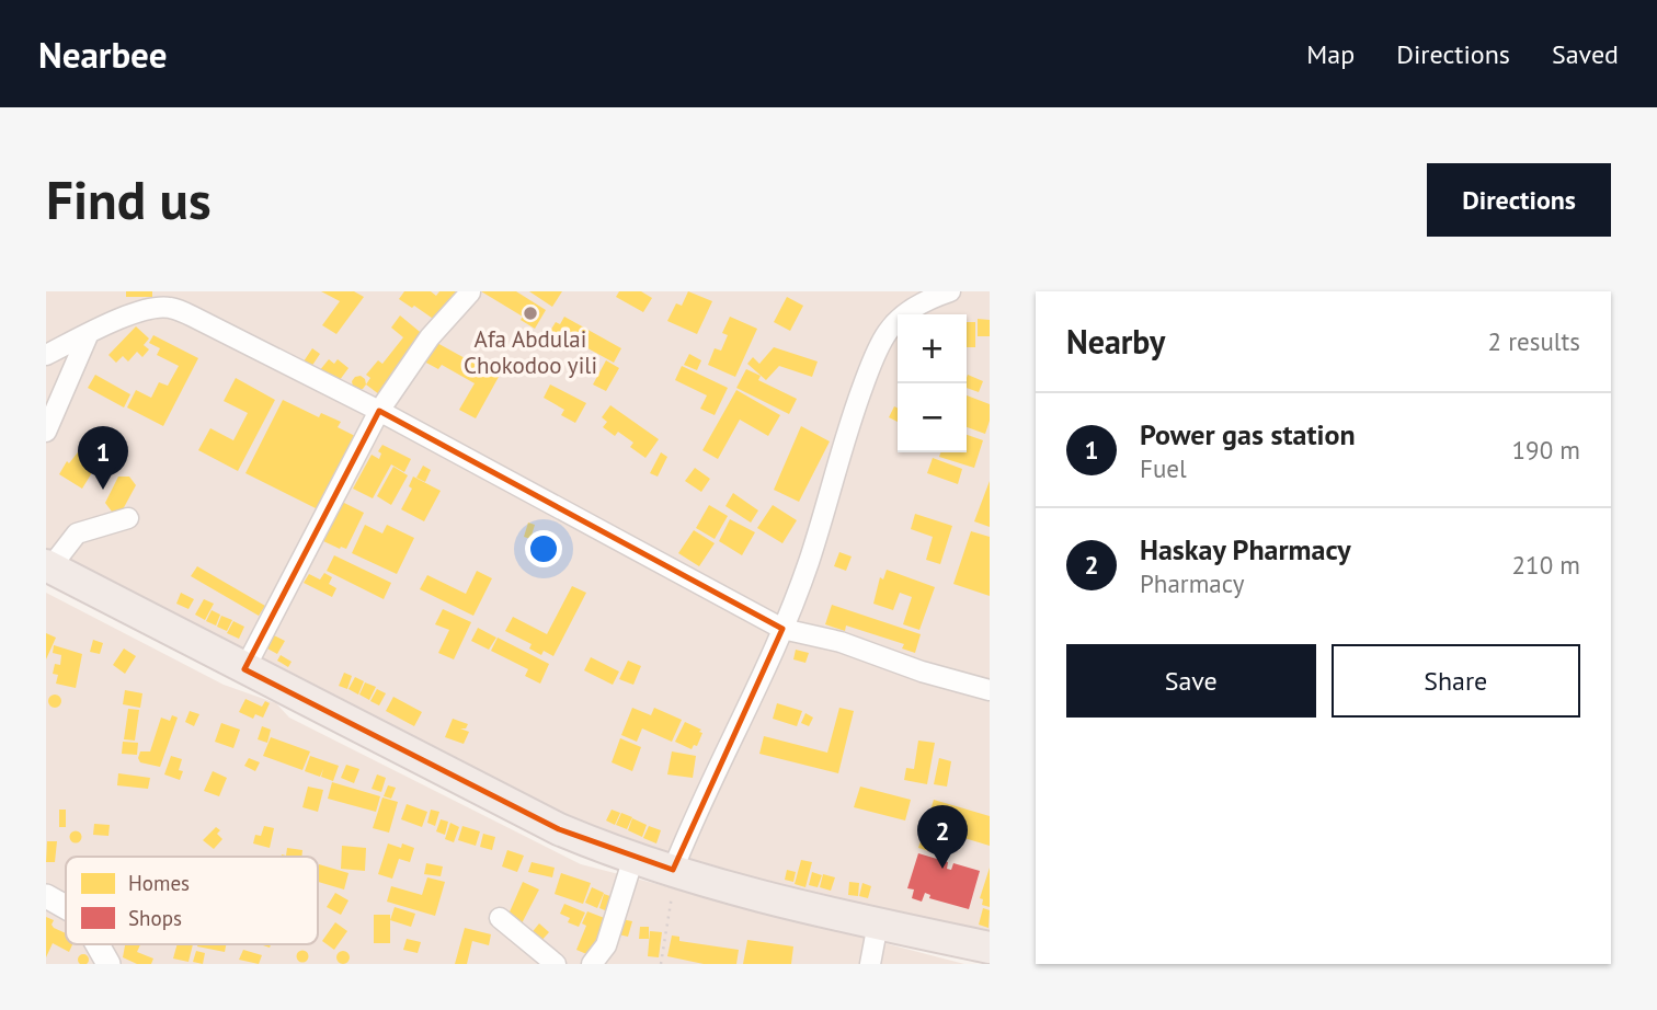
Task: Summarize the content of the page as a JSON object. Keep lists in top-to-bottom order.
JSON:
{
  "places": ["Afa Abdulai Chokodoo yili"],
  "legend": ["Homes", "Shops"],
  "page": {
    "header": "Nearbee",
    "nav": ["Map", "Directions", "Saved"],
    "buttons": [
      "Directions",
      ["Save", "Share"]
    ],
    "title": "Find us",
    "heading": ["Nearby", "2 results"],
    "map_buttons": ["+", "−"],
    "list": [
      {
        "mark": "1",
        "name": "Power gas station",
        "note": "Fuel",
        "value": "190 m"
      },
      {
        "mark": "2",
        "name": "Haskay Pharmacy",
        "note": "Pharmacy",
        "value": "210 m"
      }
    ],
    "pins": ["1", "2"]
  }
}
